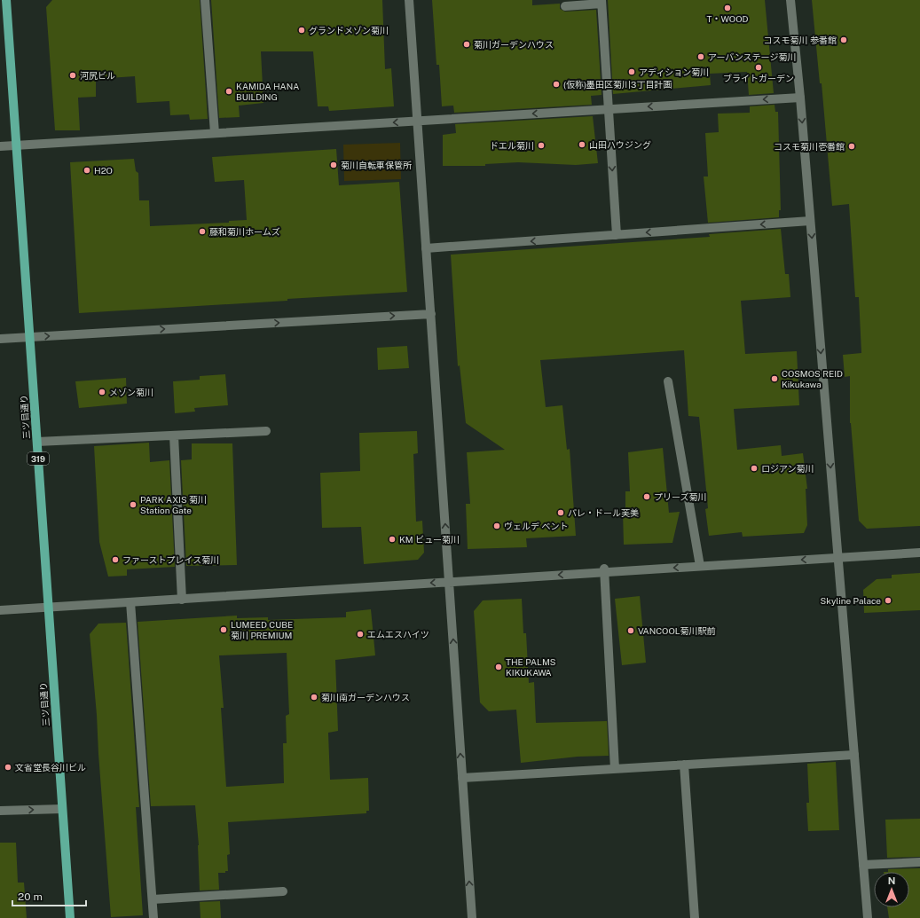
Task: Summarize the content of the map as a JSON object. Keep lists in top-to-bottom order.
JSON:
{
  "streets": {
    "main road": ["三ツ目通り", "319"]
  },
  "places": [
    "T・WOOD",
    "グランドメゾン菊川",
    "コスモ菊川 参番館",
    "菊川ガーデンハウス",
    "アーバンステージ菊川",
    "ブライトガーデン",
    "アディション菊川",
    "河尻ビル",
    "(仮称)墨田区菊川3丁目計画",
    "KAMIDA HANA BUILDING",
    "山田ハウジング",
    "ドエル菊川",
    "コスモ菊川壱番館",
    "菊川自転車保管所",
    "H2O",
    "藤和菊川ホームズ",
    "COSMOS REID Kikukawa",
    "メゾン菊川",
    "ロジアン菊川",
    "プリーズ菊川",
    "PARK AXIS 菊川 Station Gate",
    "パレ・ドール芙美",
    "ヴェルデ ベント",
    "KM ビュー菊川",
    "ファーストプレイス菊川",
    "Skyline Palace",
    "LUMEED CUBE 菊川 PREMIUM",
    "VANCOOL菊川駅前",
    "エムエスハイツ",
    "THE PALMS KIKUKAWA",
    "菊川南ガーデンハウス",
    "文省堂長谷川ビル"
  ],
  "scale_bar": "20 m",
  "north": "top"
}
